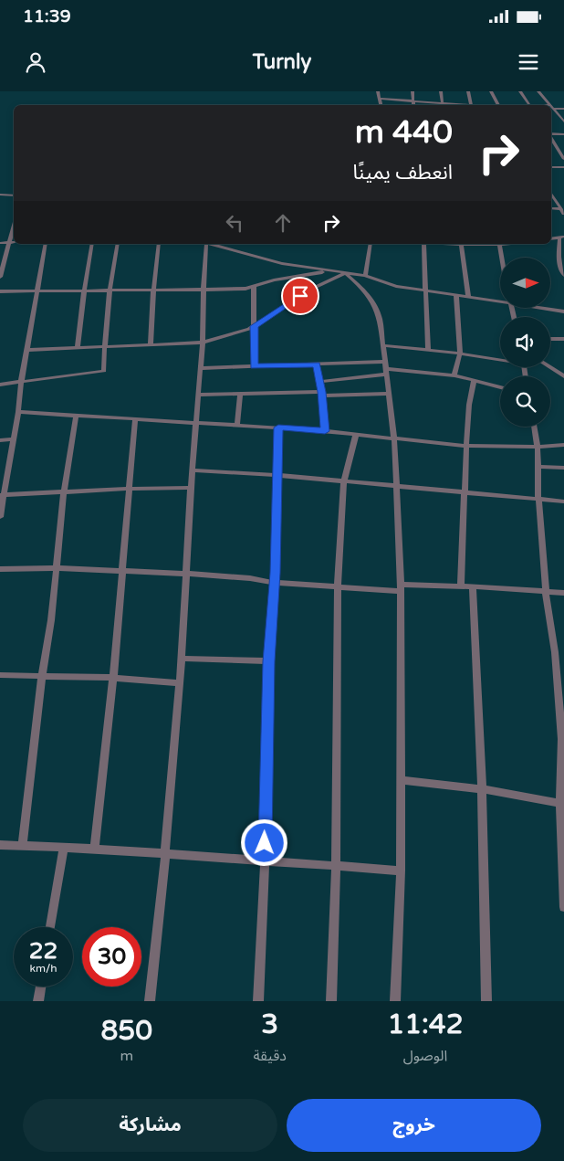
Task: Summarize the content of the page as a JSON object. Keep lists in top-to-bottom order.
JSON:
{
  "north": "right",
  "page": {
    "status": "11:39",
    "header": "Turnly",
    "turn": ["440 m", "انعطف يمينًا"],
    "speed": "22 km/h",
    "limit": "30",
    "eta": [
      "11:42",
      "الوصول",
      "3",
      "دقيقة",
      "850",
      "m"
    ],
    "buttons": ["خروج", "مشاركة"]
  }
}
